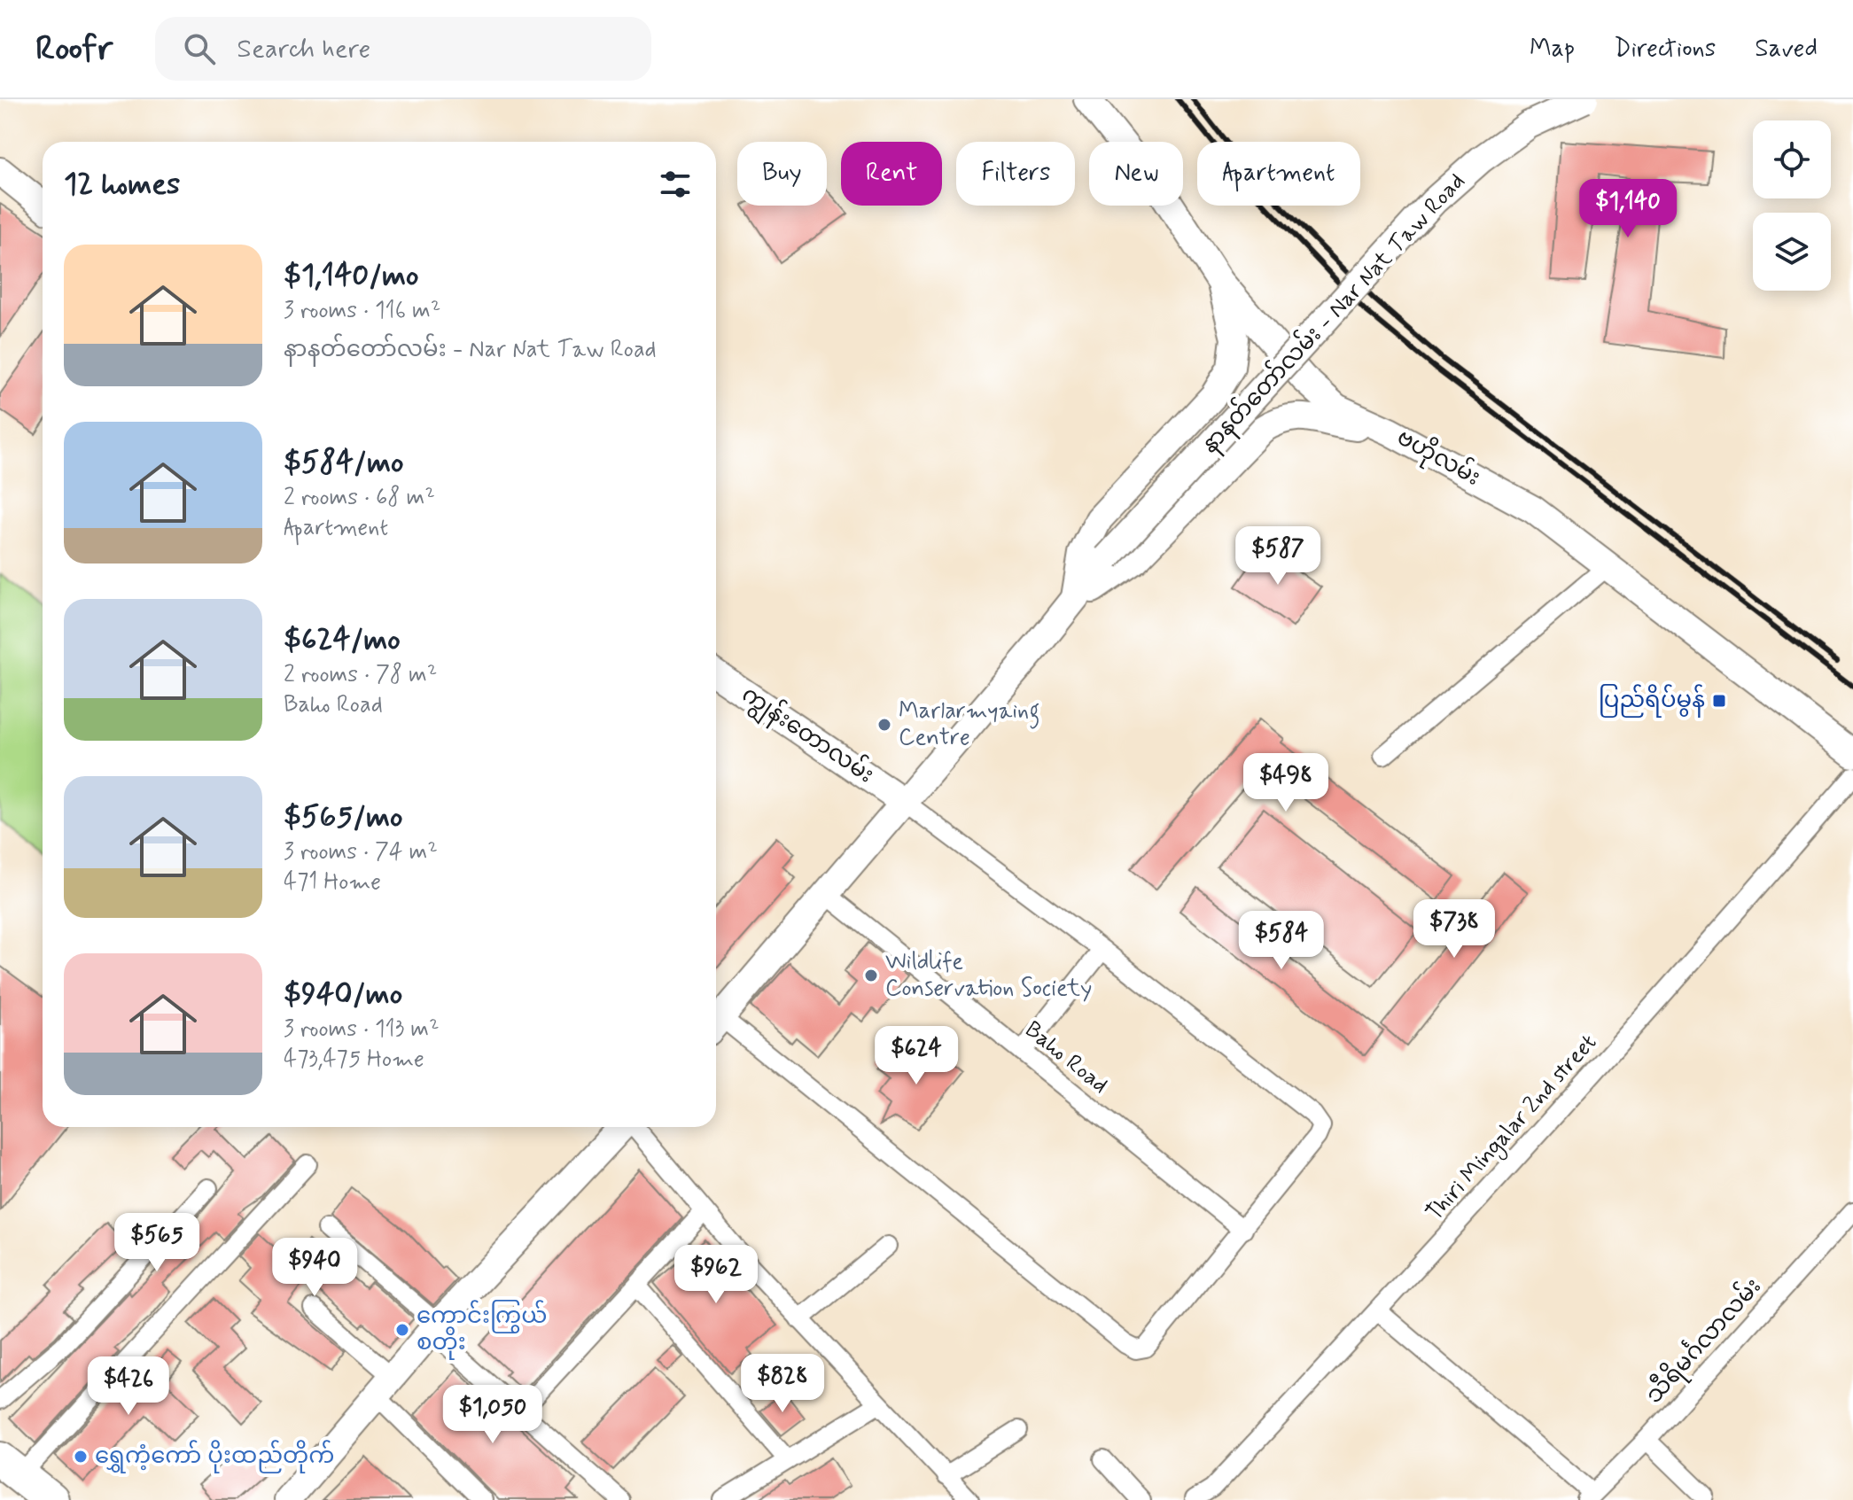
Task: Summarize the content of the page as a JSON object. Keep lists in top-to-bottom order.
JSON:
{
  "streets": {
    "main road": ["နာနတ်တော်လမ်း - Nar Nat Taw Road", "ဗဟိုလမ်း", "ကျွန်းတောလမ်း"],
    "street": ["Baho Road", "Thiri Mingalar 2nd street", "သီရိမင်္ဂလာလမ်း"]
  },
  "places": {
    "transit": ["ပြည်ရိပ်မွန်"],
    "other": [
      "Marlarmyaing Centre",
      "Wildlife Conservation Society",
      "ကောင်းကြွယ် စတိုး",
      "ရွှေကံ့ကော် ပိုးထည်တိုက်"
    ]
  },
  "page": {
    "header": "Roofr",
    "search": "Search here",
    "nav": ["Map", "Directions", "Saved"],
    "chip": [
      "Buy",
      "Rent",
      "Filters",
      "New",
      "Apartment"
    ],
    "heading": "12 homes",
    "price": [
      "$1,140",
      "$587",
      "$498",
      "$738",
      "$584",
      "$624",
      "$565",
      "$940",
      "$962",
      "$828",
      "$426",
      "$1,050"
    ],
    "list": [
      {
        "name": "$1,140/mo",
        "note": "3 rooms · 116 m² · နာနတ်တော်လမ်း - Nar Nat Taw Road"
      },
      {
        "name": "$584/mo",
        "note": "2 rooms · 68 m² · Apartment"
      },
      {
        "name": "$624/mo",
        "note": "2 rooms · 78 m² · Baho Road"
      },
      {
        "name": "$565/mo",
        "note": "3 rooms · 74 m² · 471 Home"
      },
      {
        "name": "$940/mo",
        "note": "3 rooms · 113 m² · 473,475 Home"
      }
    ]
  }
}
